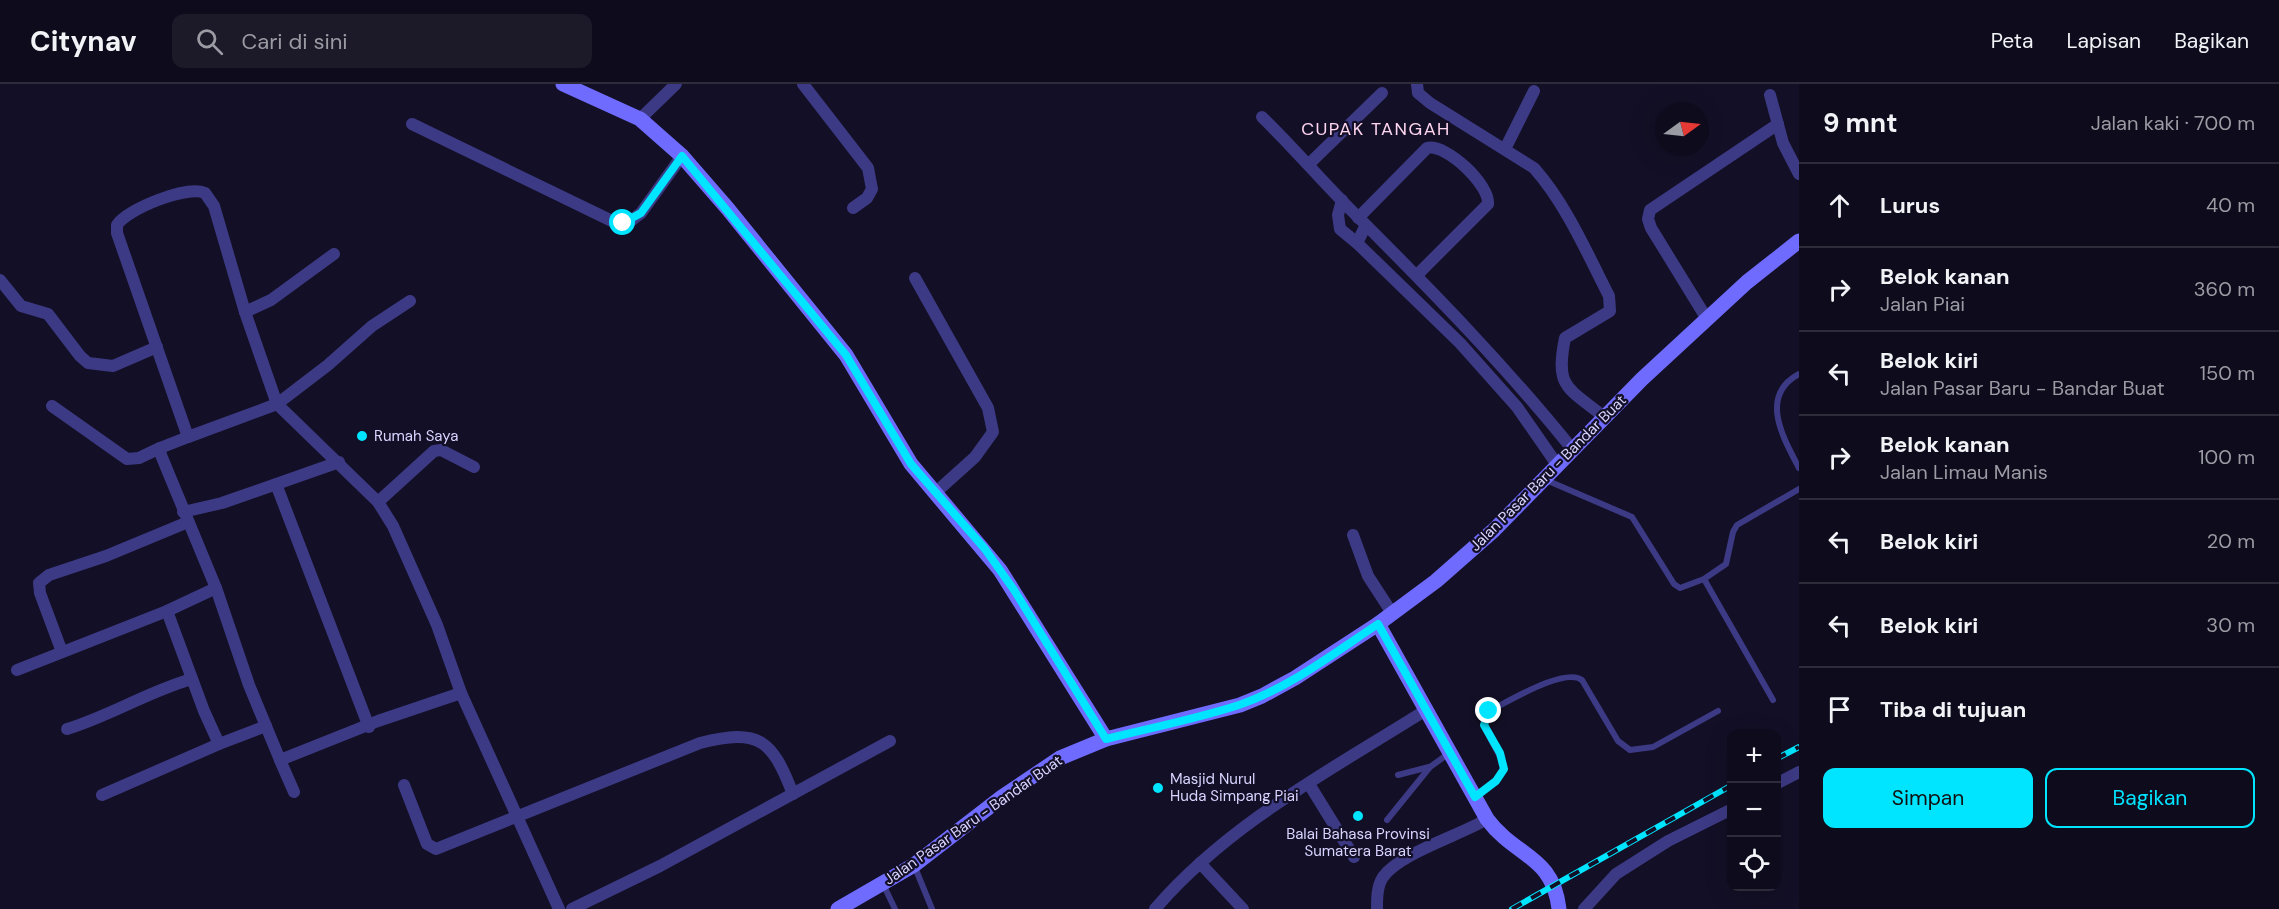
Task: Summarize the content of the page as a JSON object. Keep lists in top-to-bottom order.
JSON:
{
  "streets": {
    "street": ["Jalan Pasar Baru - Bandar Buat"]
  },
  "districts": ["CUPAK TANGAH"],
  "places": ["Rumah Saya", "Masjid Nurul Huda Simpang Piai", "Balai Bahasa Provinsi Sumatera Barat"],
  "north": "right",
  "page": {
    "header": "Citynav",
    "search": "Cari di sini",
    "nav": ["Peta", "Lapisan", "Bagikan"],
    "heading": ["9 mnt", "Jalan kaki · 700 m"],
    "list": [
      ["Lurus", "40 m"],
      ["Belok kanan", "Jalan Piai", "360 m"],
      ["Belok kiri", "Jalan Pasar Baru - Bandar Buat", "150 m"],
      ["Belok kanan", "Jalan Limau Manis", "100 m"],
      ["Belok kiri", "20 m"],
      ["Belok kiri", "30 m"],
      "Tiba di tujuan"
    ],
    "map_buttons": ["+", "−"],
    "buttons": ["Simpan", "Bagikan"]
  }
}
